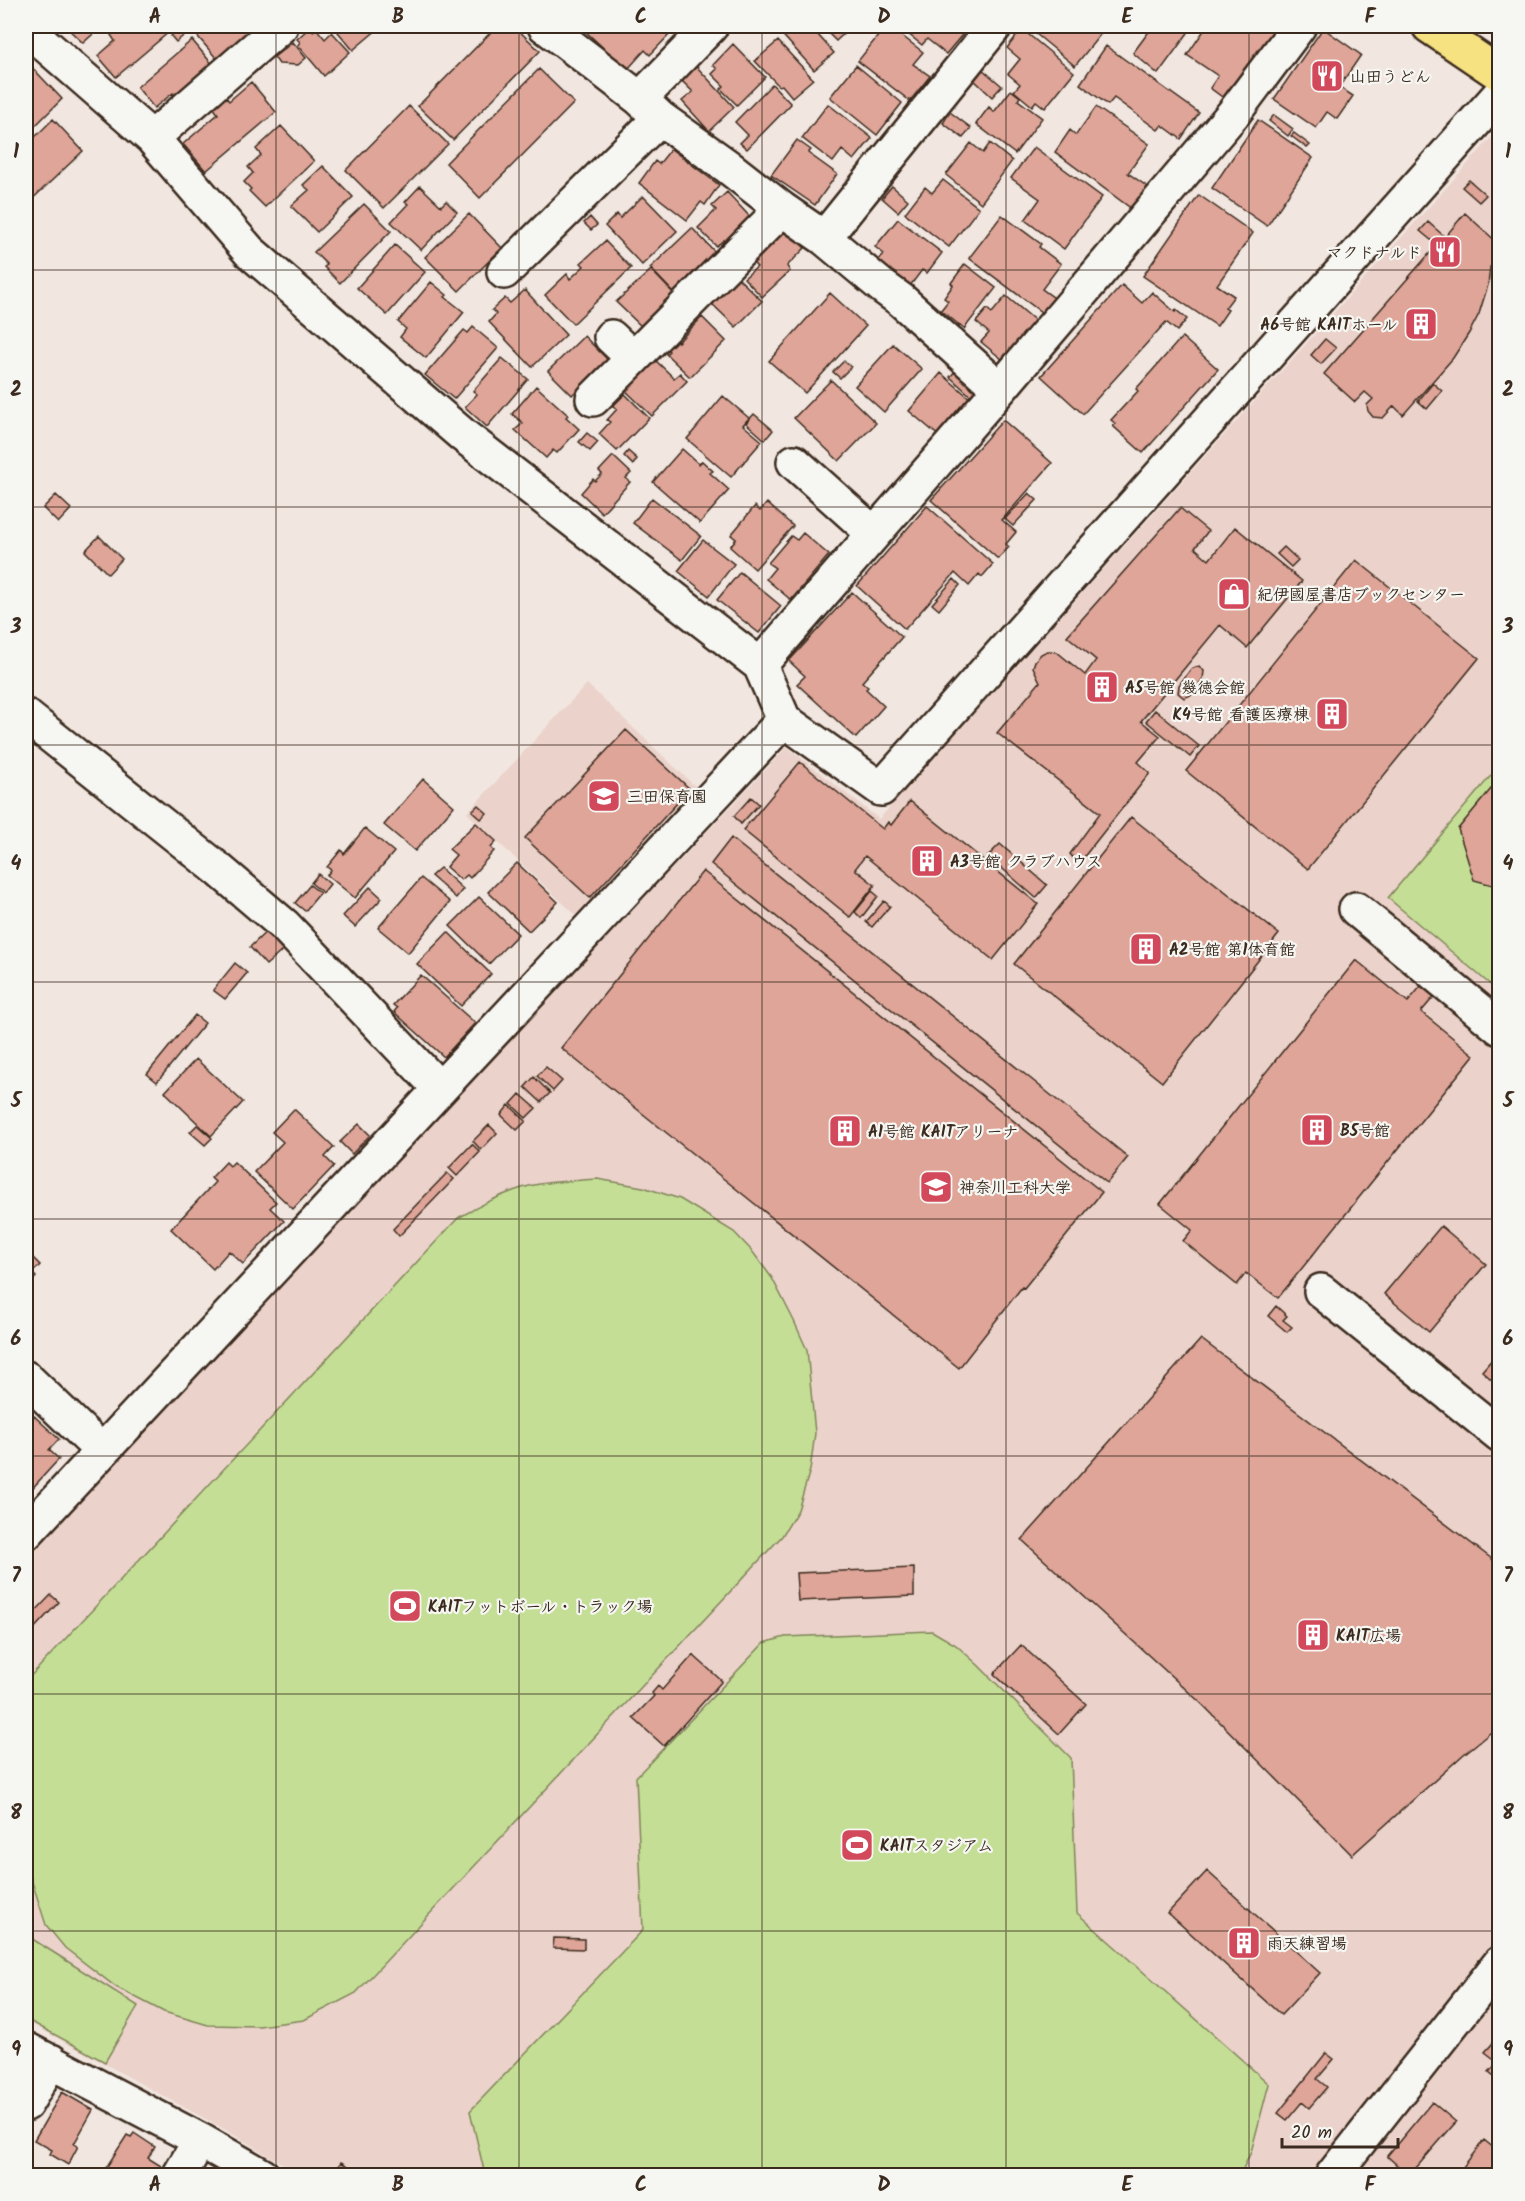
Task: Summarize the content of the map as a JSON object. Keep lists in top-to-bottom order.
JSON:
{
  "places": {
    "restaurant": ["山田うどん", "マクドナルド"],
    "building": [
      "A6号館 KAITホール",
      "A5号館 幾徳会館",
      "K4号館 看護医療棟",
      "A3号館 クラブハウス",
      "A2号館 第1体育館",
      "B5号館",
      "A1号館 KAITアリーナ",
      "KAIT広場",
      "雨天練習場"
    ],
    "shop": ["紀伊國屋書店ブックセンター"],
    "school or university": ["三田保育園", "神奈川工科大学"],
    "sports": ["KAITフットボール・トラック場", "KAITスタジアム"]
  },
  "scale_bar": "20 m",
  "grid": {
    "columns": [
      "A",
      "B",
      "C",
      "D",
      "E",
      "F"
    ],
    "rows": [
      "1",
      "2",
      "3",
      "4",
      "5",
      "6",
      "7",
      "8",
      "9"
    ]
  }
}
